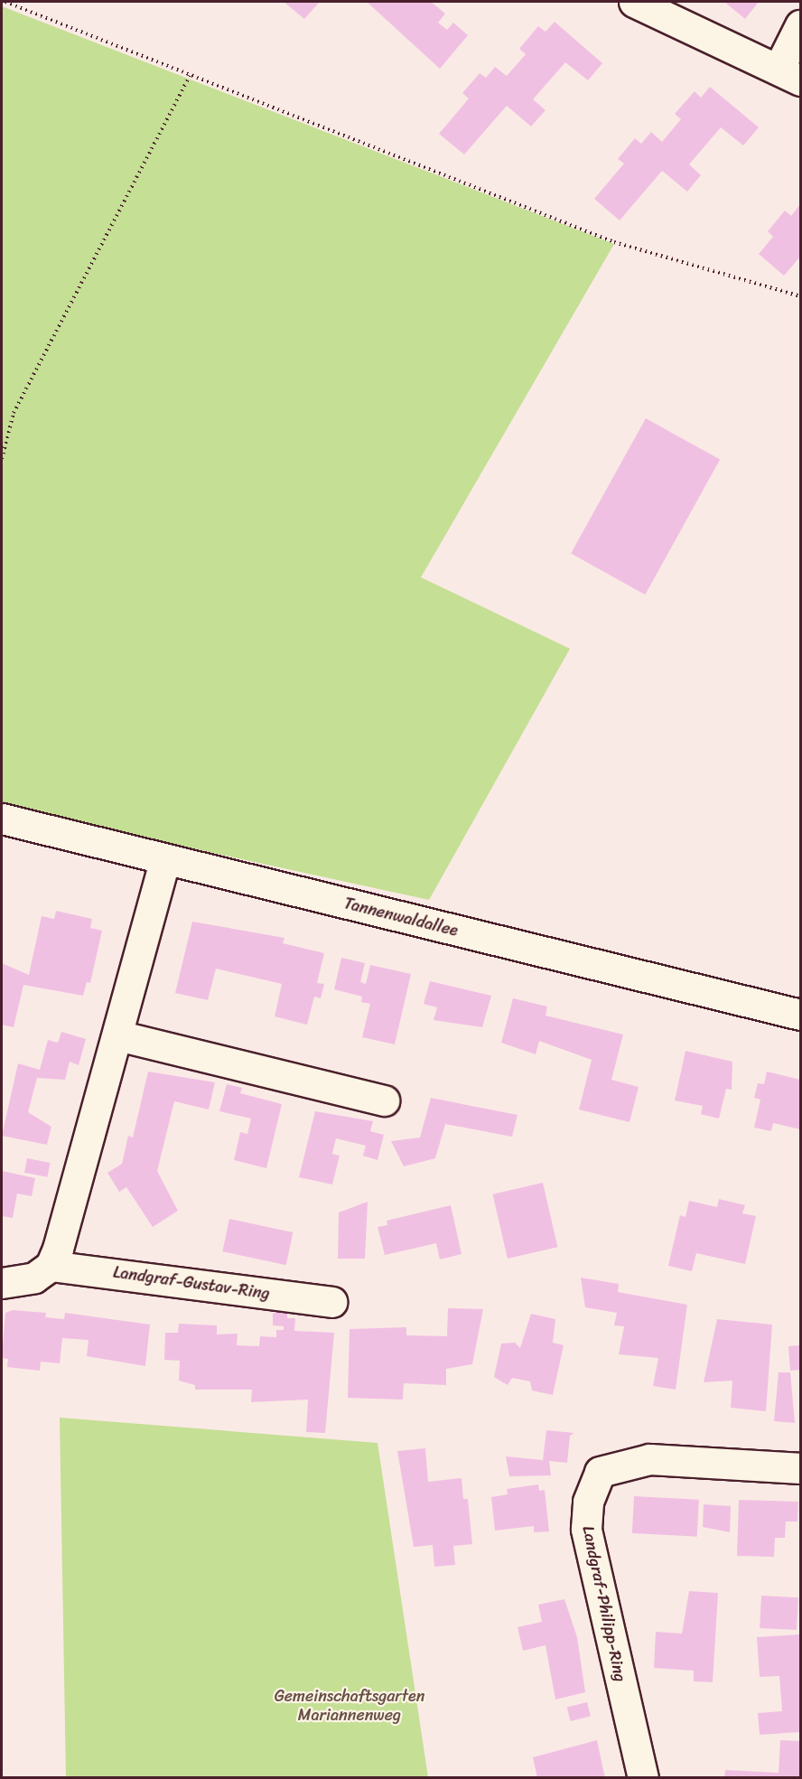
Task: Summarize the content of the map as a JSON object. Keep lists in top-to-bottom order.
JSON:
{
  "streets": {
    "street": ["Tannenwaldallee", "Landgraf-Gustav-Ring", "Landgraf-Philipp-Ring"]
  },
  "parks": ["Gemeinschaftsgarten Mariannenweg"]
}
